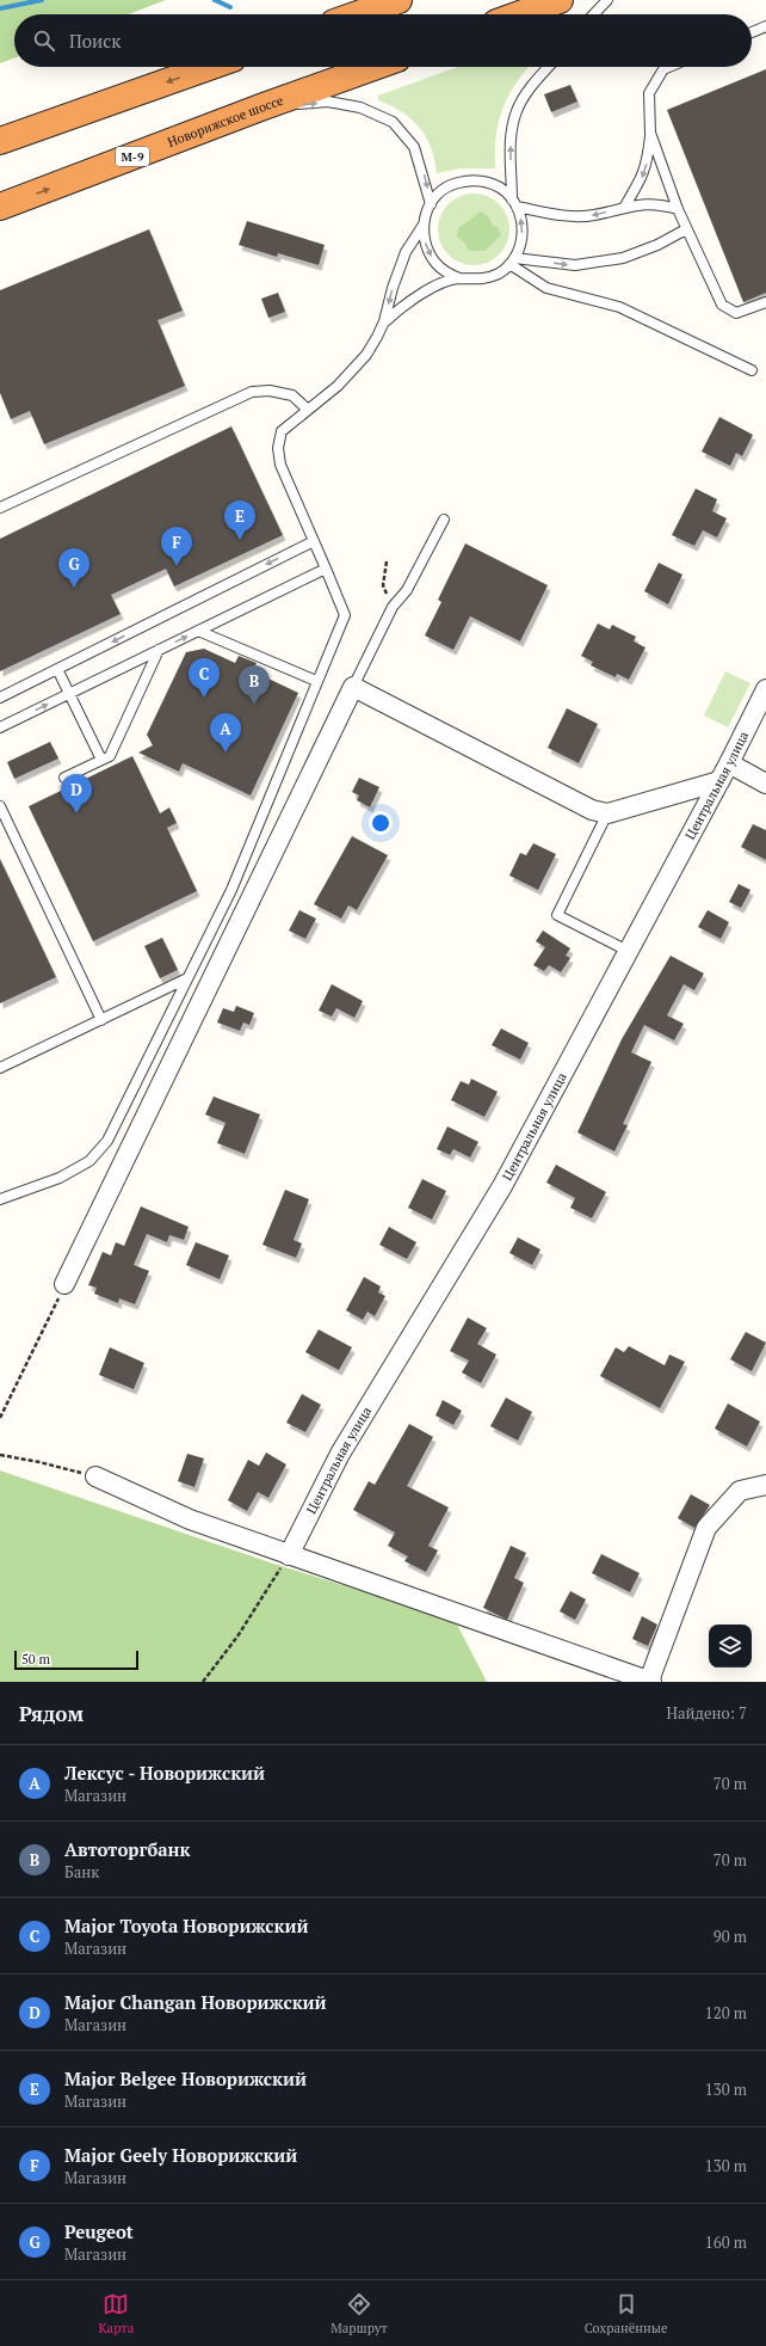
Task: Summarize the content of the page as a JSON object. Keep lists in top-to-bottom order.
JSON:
{
  "streets": {
    "highway": ["Новорижское шоссе", "М-9"],
    "street": ["Центральная улица"]
  },
  "scale_bar": "50 m",
  "page": {
    "search": "Поиск",
    "pins": [
      "E",
      "F",
      "G",
      "C",
      "B",
      "A",
      "D"
    ],
    "scale": "50 m",
    "heading": ["Рядом", "Найдено: 7"],
    "list": [
      {
        "mark": "A",
        "name": "Лексус - Новорижский",
        "note": "Магазин",
        "value": "70 m"
      },
      {
        "mark": "B",
        "name": "Автоторгбанк",
        "note": "Банк",
        "value": "70 m"
      },
      {
        "mark": "C",
        "name": "Major Toyota Новорижский",
        "note": "Магазин",
        "value": "90 m"
      },
      {
        "mark": "D",
        "name": "Major Changan Новорижский",
        "note": "Магазин",
        "value": "120 m"
      },
      {
        "mark": "E",
        "name": "Major Belgee Новорижский",
        "note": "Магазин",
        "value": "130 m"
      },
      {
        "mark": "F",
        "name": "Major Geely Новорижский",
        "note": "Магазин",
        "value": "130 m"
      },
      {
        "mark": "G",
        "name": "Peugeot",
        "note": "Магазин",
        "value": "160 m"
      }
    ],
    "nav": ["Карта", "Маршрут", "Сохранённые"]
  }
}
